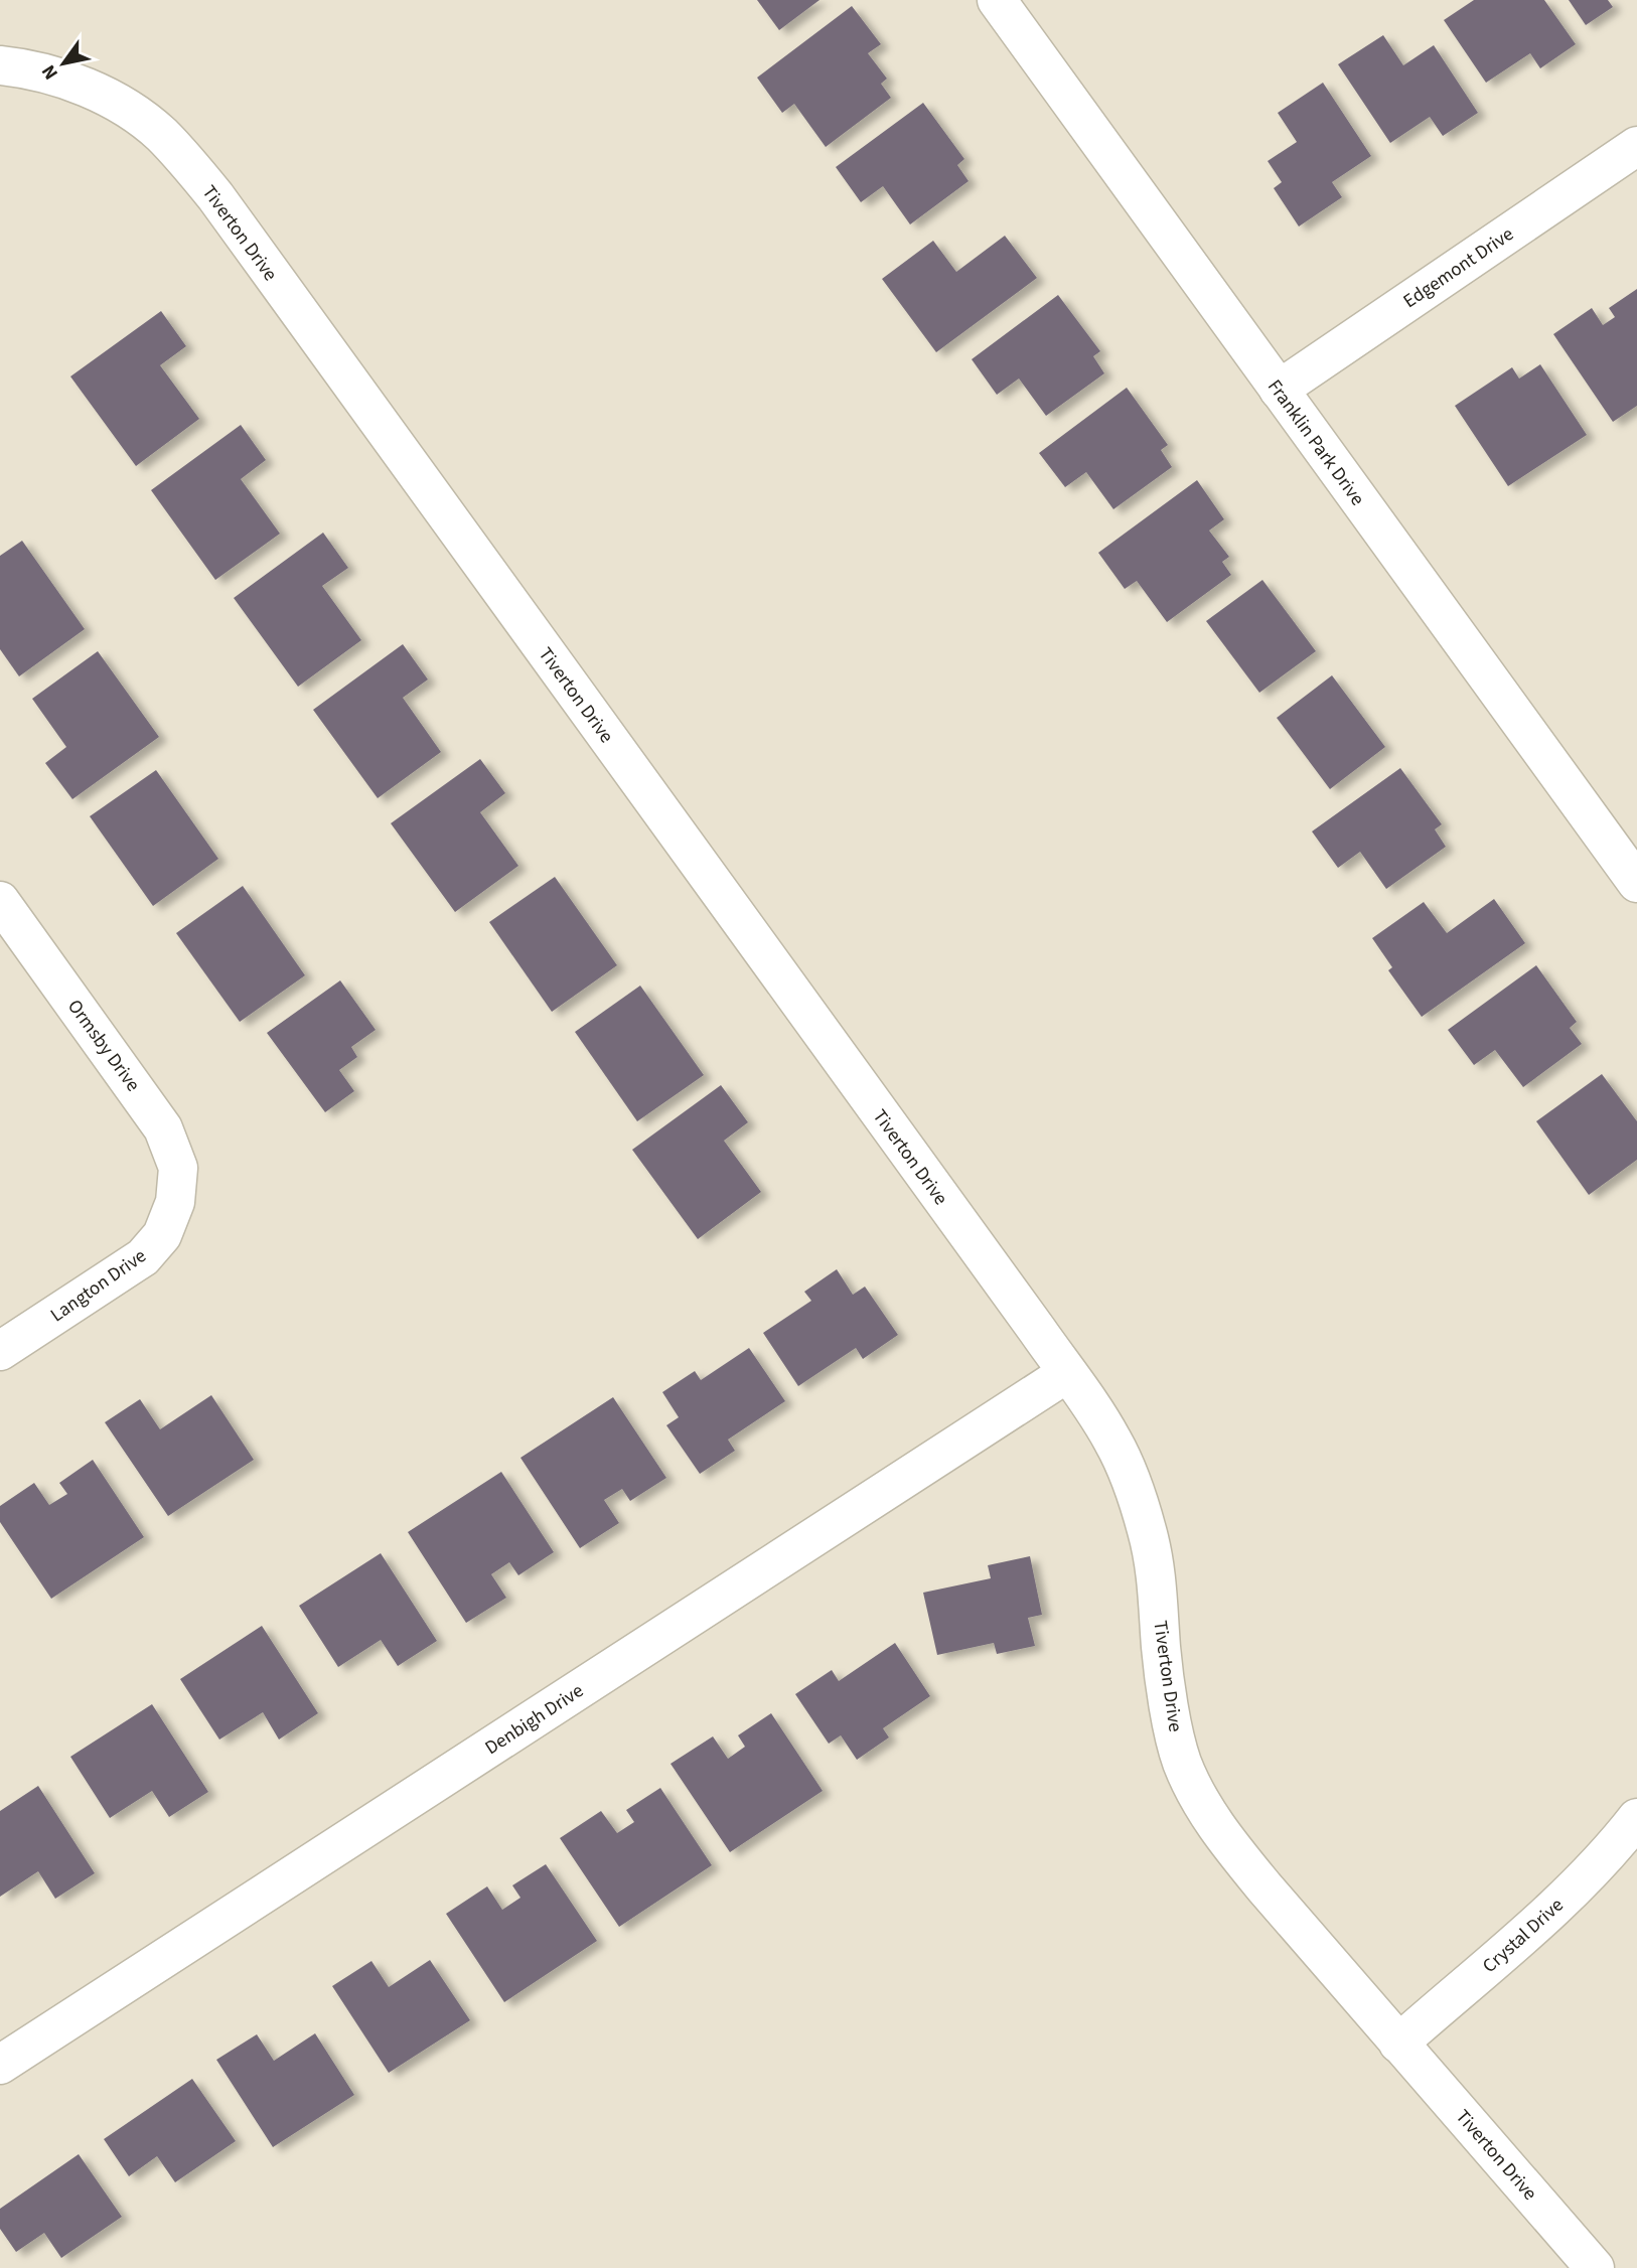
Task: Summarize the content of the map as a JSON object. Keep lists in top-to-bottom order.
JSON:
{
  "streets": {
    "street": [
      "Tiverton Drive",
      "Edgemont Drive",
      "Franklin Park Drive",
      "Ormsby Drive",
      "Langton Drive",
      "Denbigh Drive",
      "Crystal Drive"
    ]
  },
  "crossings": [
    ["Tiverton Drive", "Denbigh Drive"],
    ["Tiverton Drive", "Crystal Drive"],
    ["Edgemont Drive", "Franklin Park Drive"],
    ["Ormsby Drive", "Langton Drive"]
  ],
  "north": "bottom left"
}
